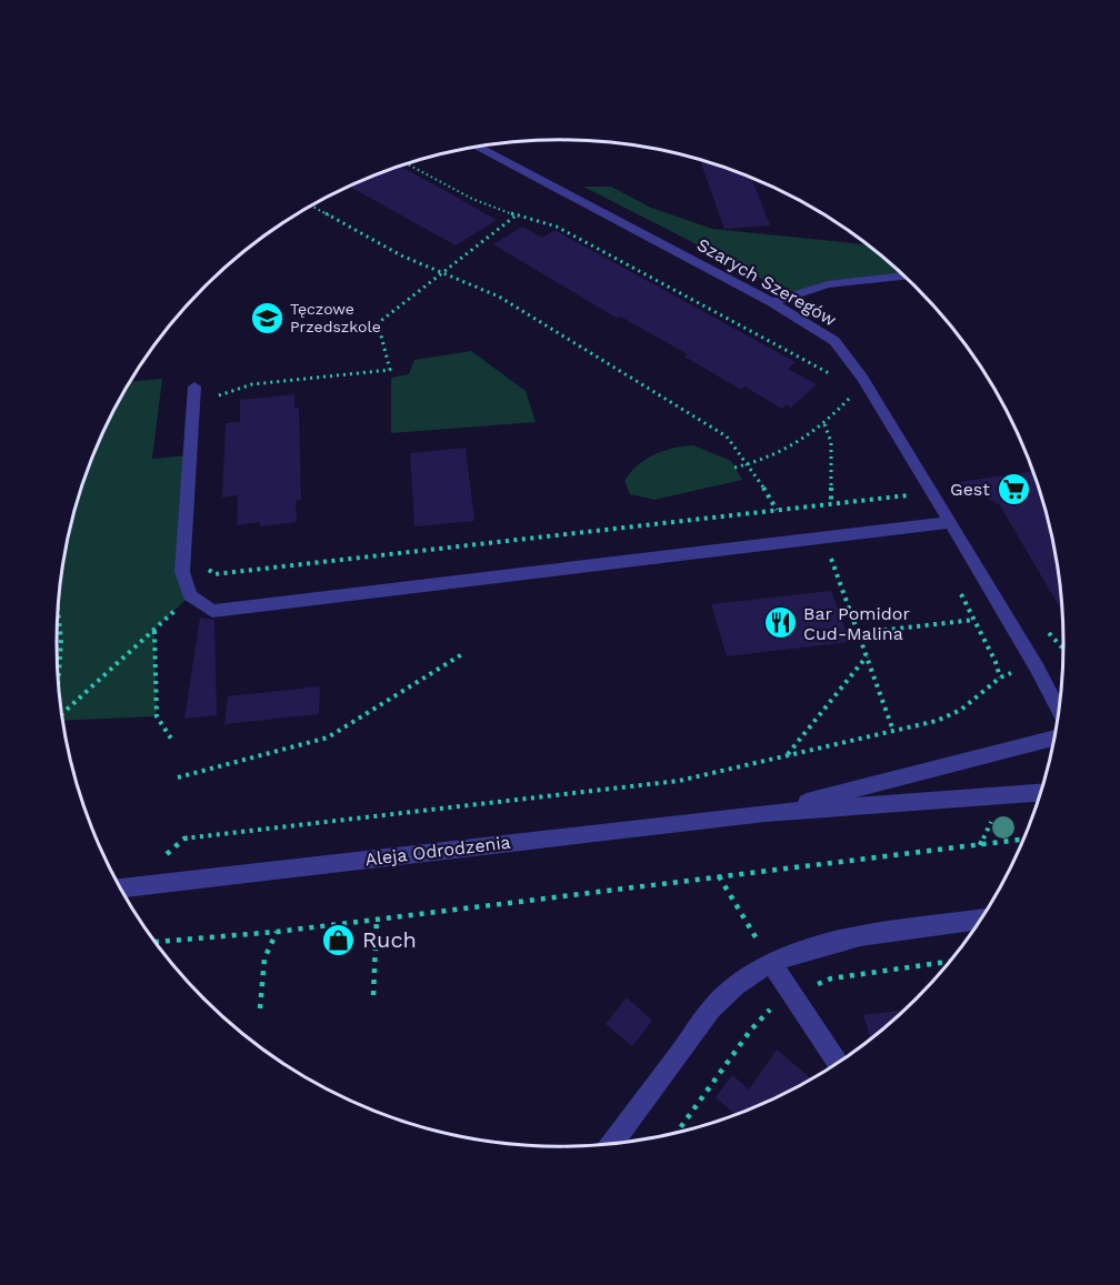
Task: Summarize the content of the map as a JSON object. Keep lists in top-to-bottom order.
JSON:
{
  "streets": {
    "street": ["Szarych Szeregów", "Aleja Odrodzenia"]
  },
  "places": {
    "school or university": ["Tęczowe Przedszkole"],
    "supermarket": ["Gest"],
    "restaurant": ["Bar Pomidor Cud-Malina"],
    "shop": ["Ruch"]
  }
}
